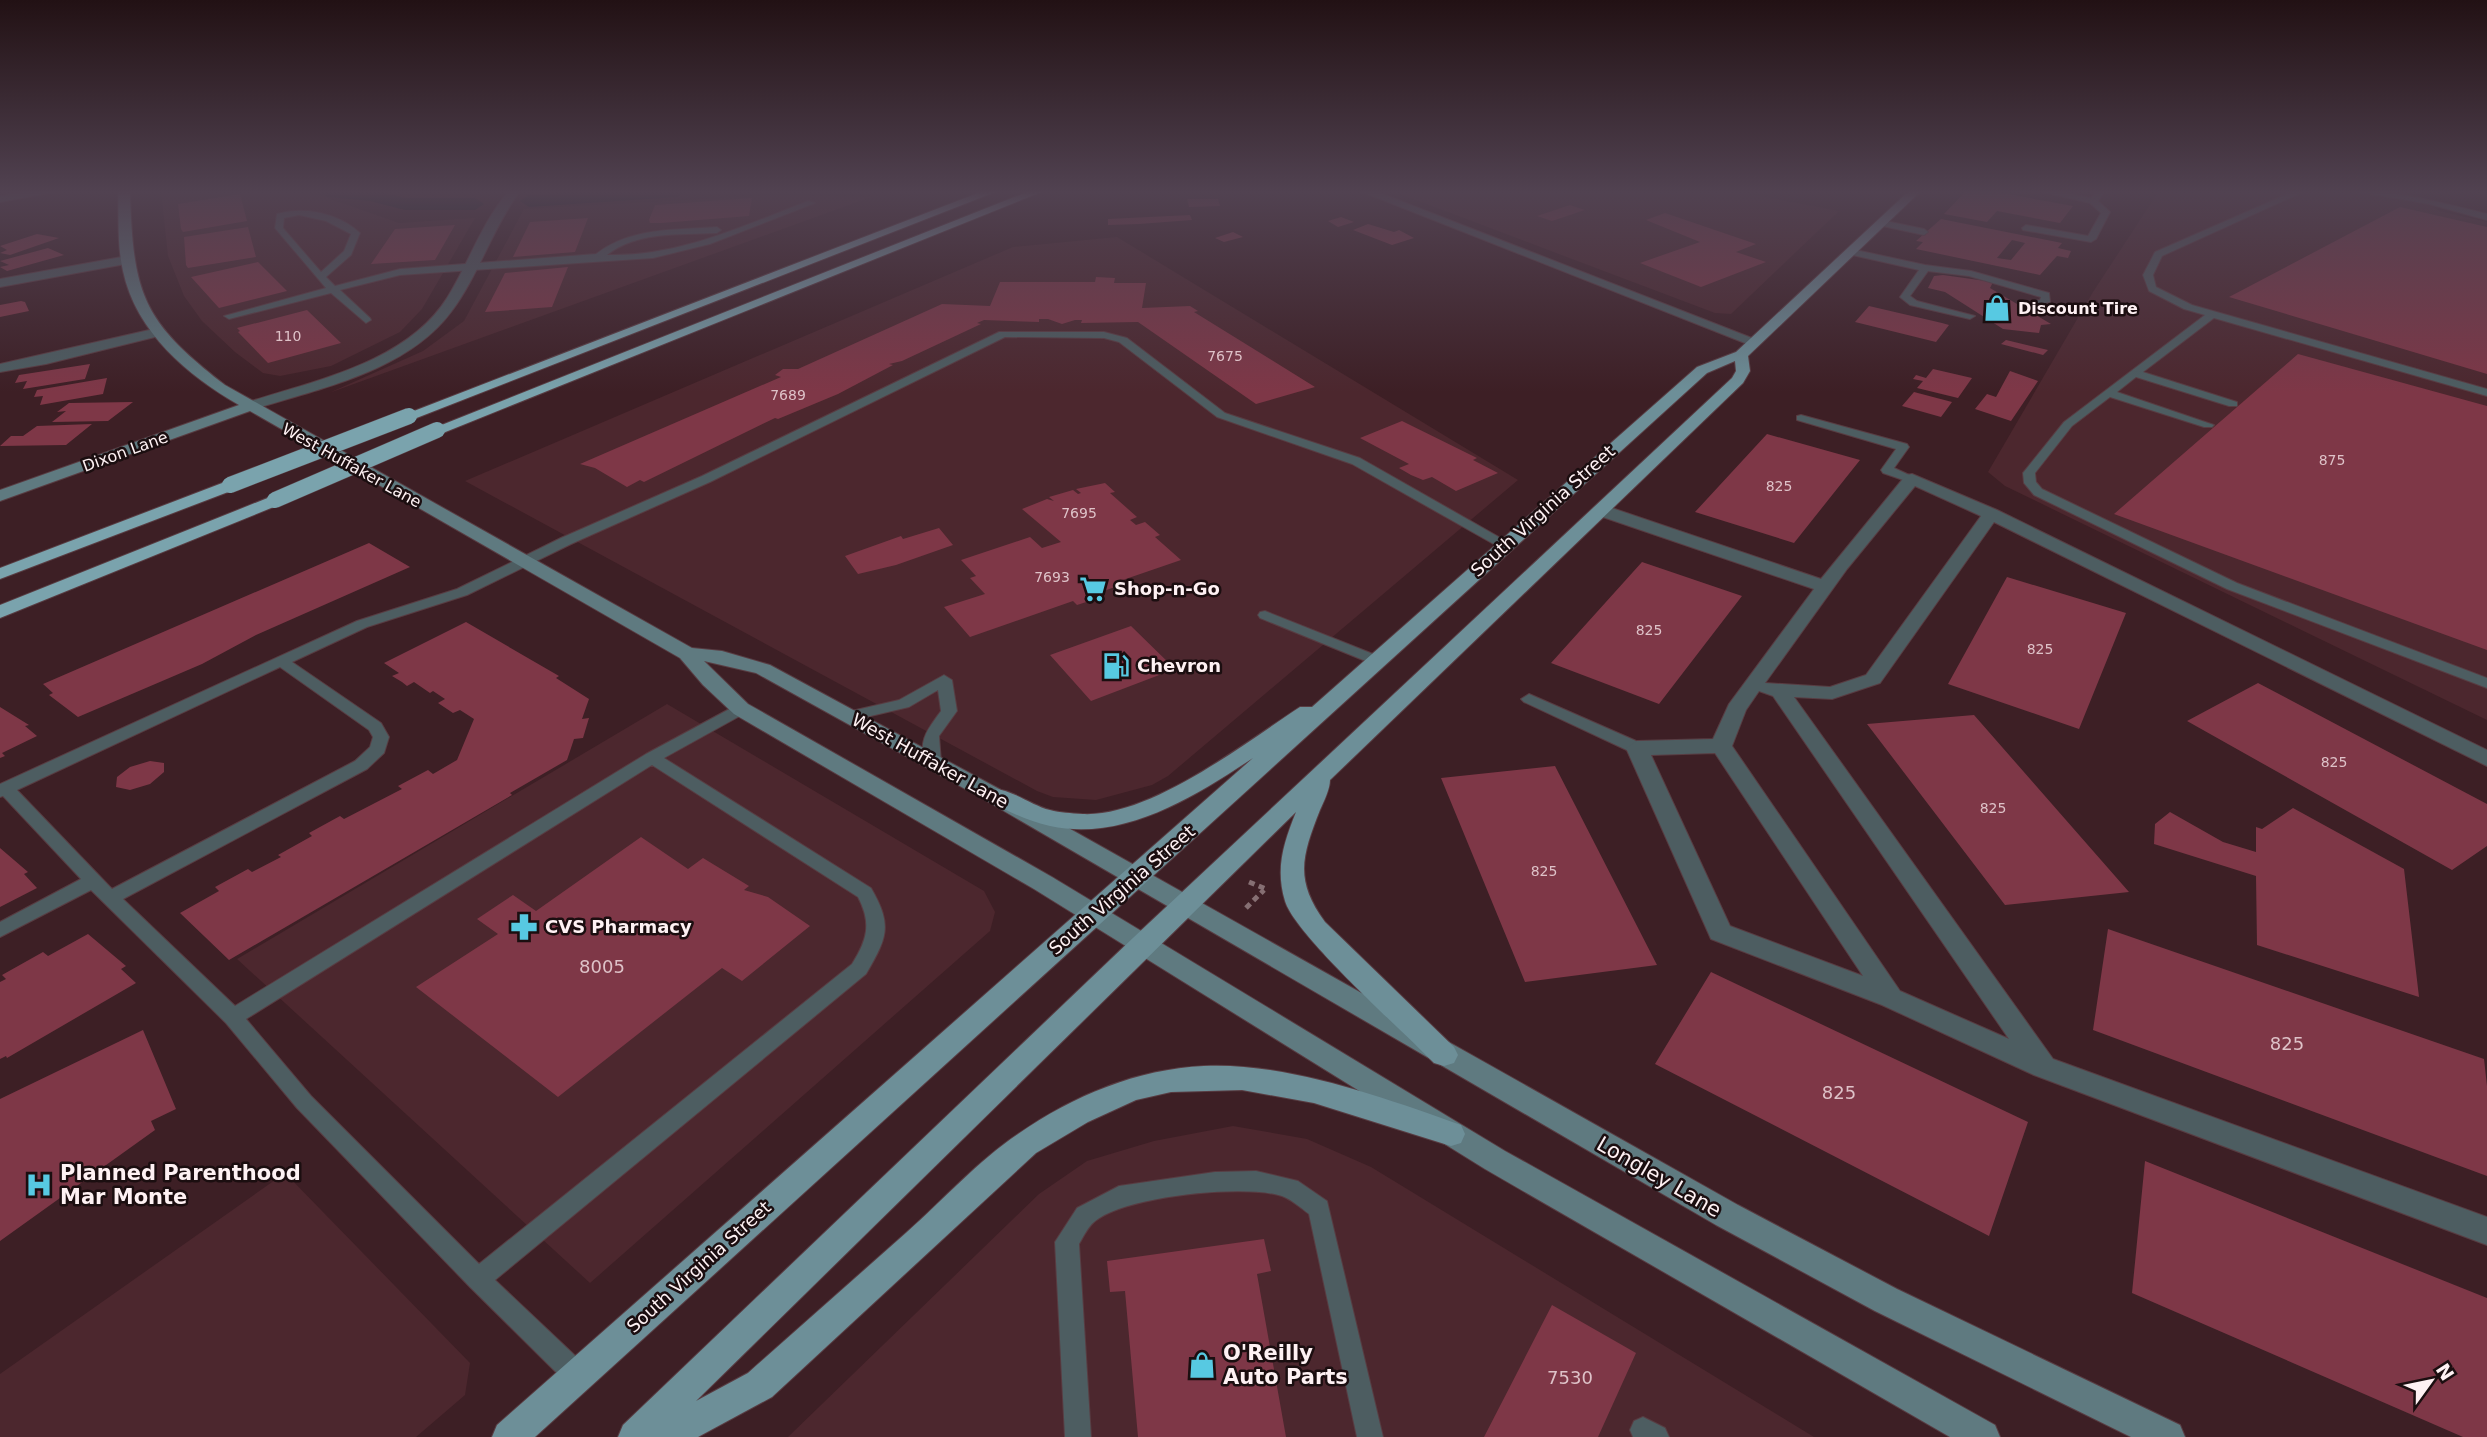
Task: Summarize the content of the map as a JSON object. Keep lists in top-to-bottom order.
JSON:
{
  "streets": {
    "main road": ["South Virginia Street"],
    "street": ["Dixon Lane", "West Huffaker Lane", "Longley Lane"]
  },
  "crossings": [
    ["Dixon Lane", "West Huffaker Lane"],
    ["West Huffaker Lane", "South Virginia Street"],
    ["West Huffaker Lane", "Longley Lane"],
    ["South Virginia Street", "Longley Lane"]
  ],
  "places": {
    "shop": ["Discount Tire", "O'Reilly Auto Parts"],
    "supermarket": ["Shop-n-Go"],
    "fuel station": ["Chevron"],
    "pharmacy": ["CVS Pharmacy"],
    "hospital": ["Planned Parenthood Mar Monte"]
  },
  "house_numbers": [
    "110",
    "7675",
    "7689",
    "875",
    "825",
    "7695",
    "7693",
    "825",
    "825",
    "825",
    "825",
    "825",
    "8005",
    "825",
    "825",
    "7530"
  ],
  "north": "top right"
}
